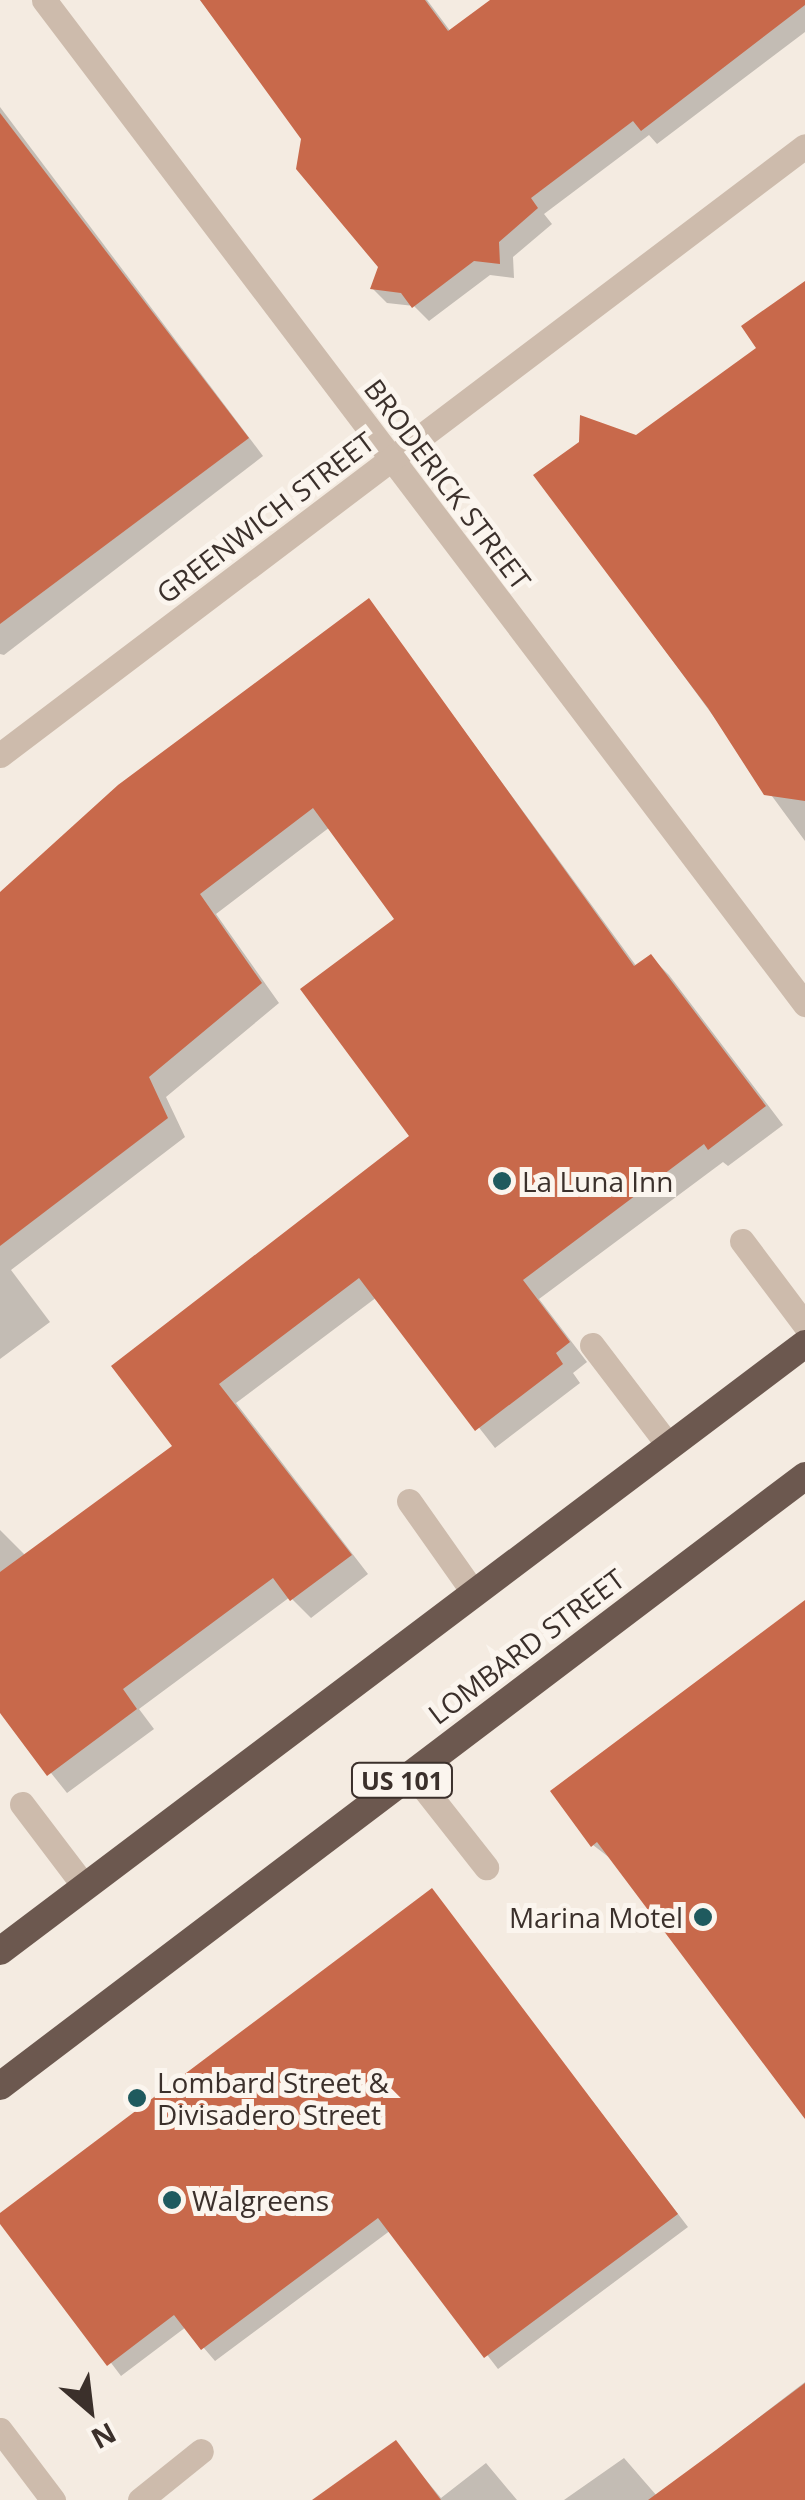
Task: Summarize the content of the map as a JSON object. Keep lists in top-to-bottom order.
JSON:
{
  "streets": {
    "highway": ["LOMBARD STREET", "US 101"],
    "street": ["BRODERICK STREET", "GREENWICH STREET"]
  },
  "crossings": [
    ["BRODERICK STREET", "GREENWICH STREET"]
  ],
  "places": [
    "La Luna Inn",
    "Marina Motel",
    "Lombard Street & Divisadero Street",
    "Walgreens"
  ],
  "north": "bottom right"
}
